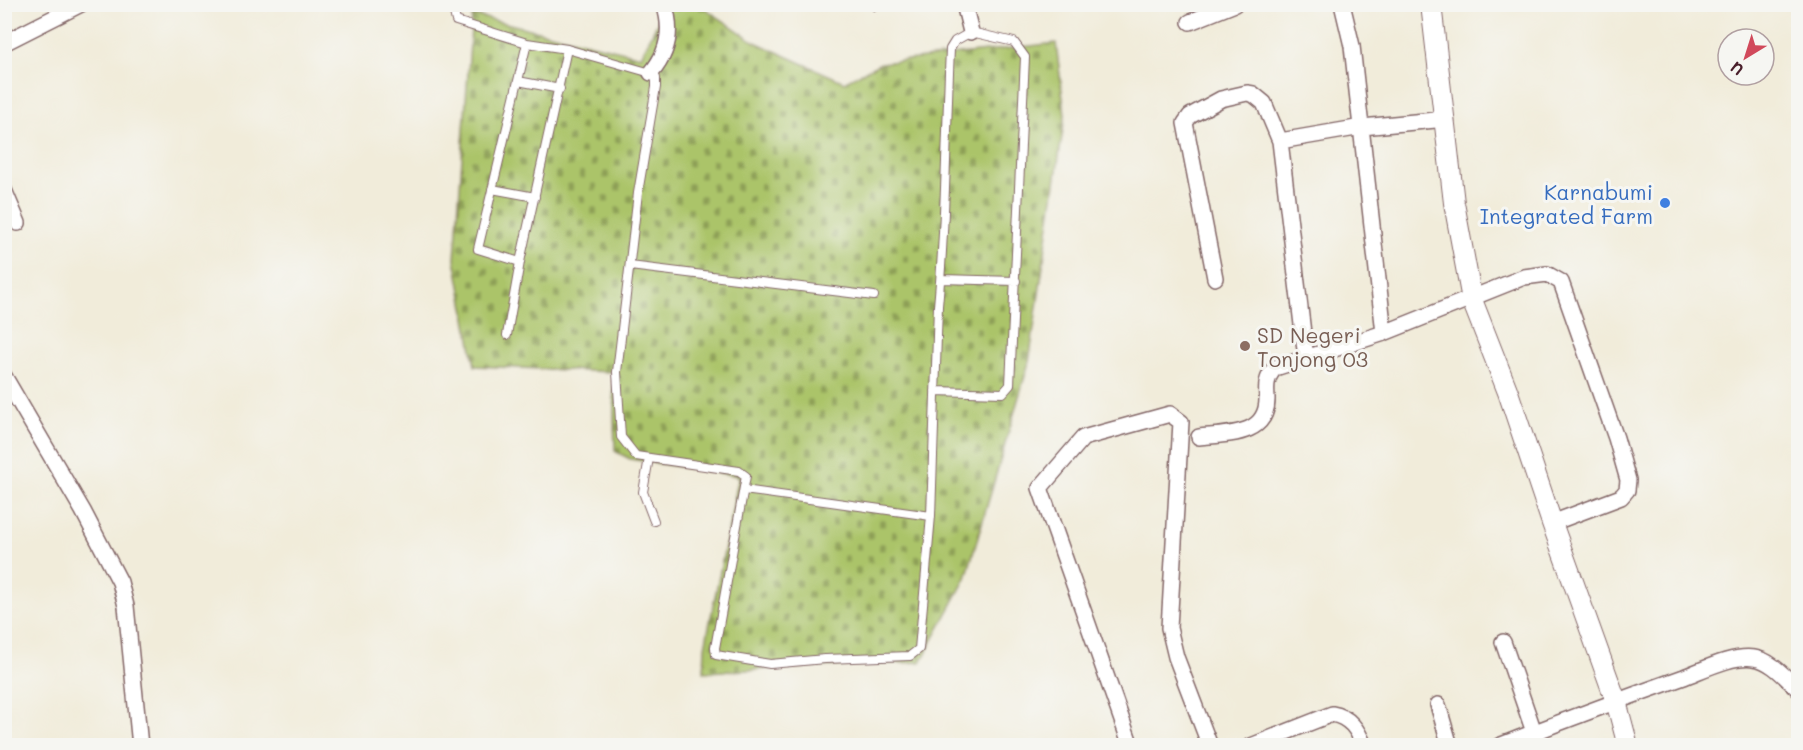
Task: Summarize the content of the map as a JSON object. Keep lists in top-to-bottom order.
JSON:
{
  "places": ["Karnabumi Integrated Farm", "SD Negeri Tonjong 03"],
  "north": "bottom left"
}
